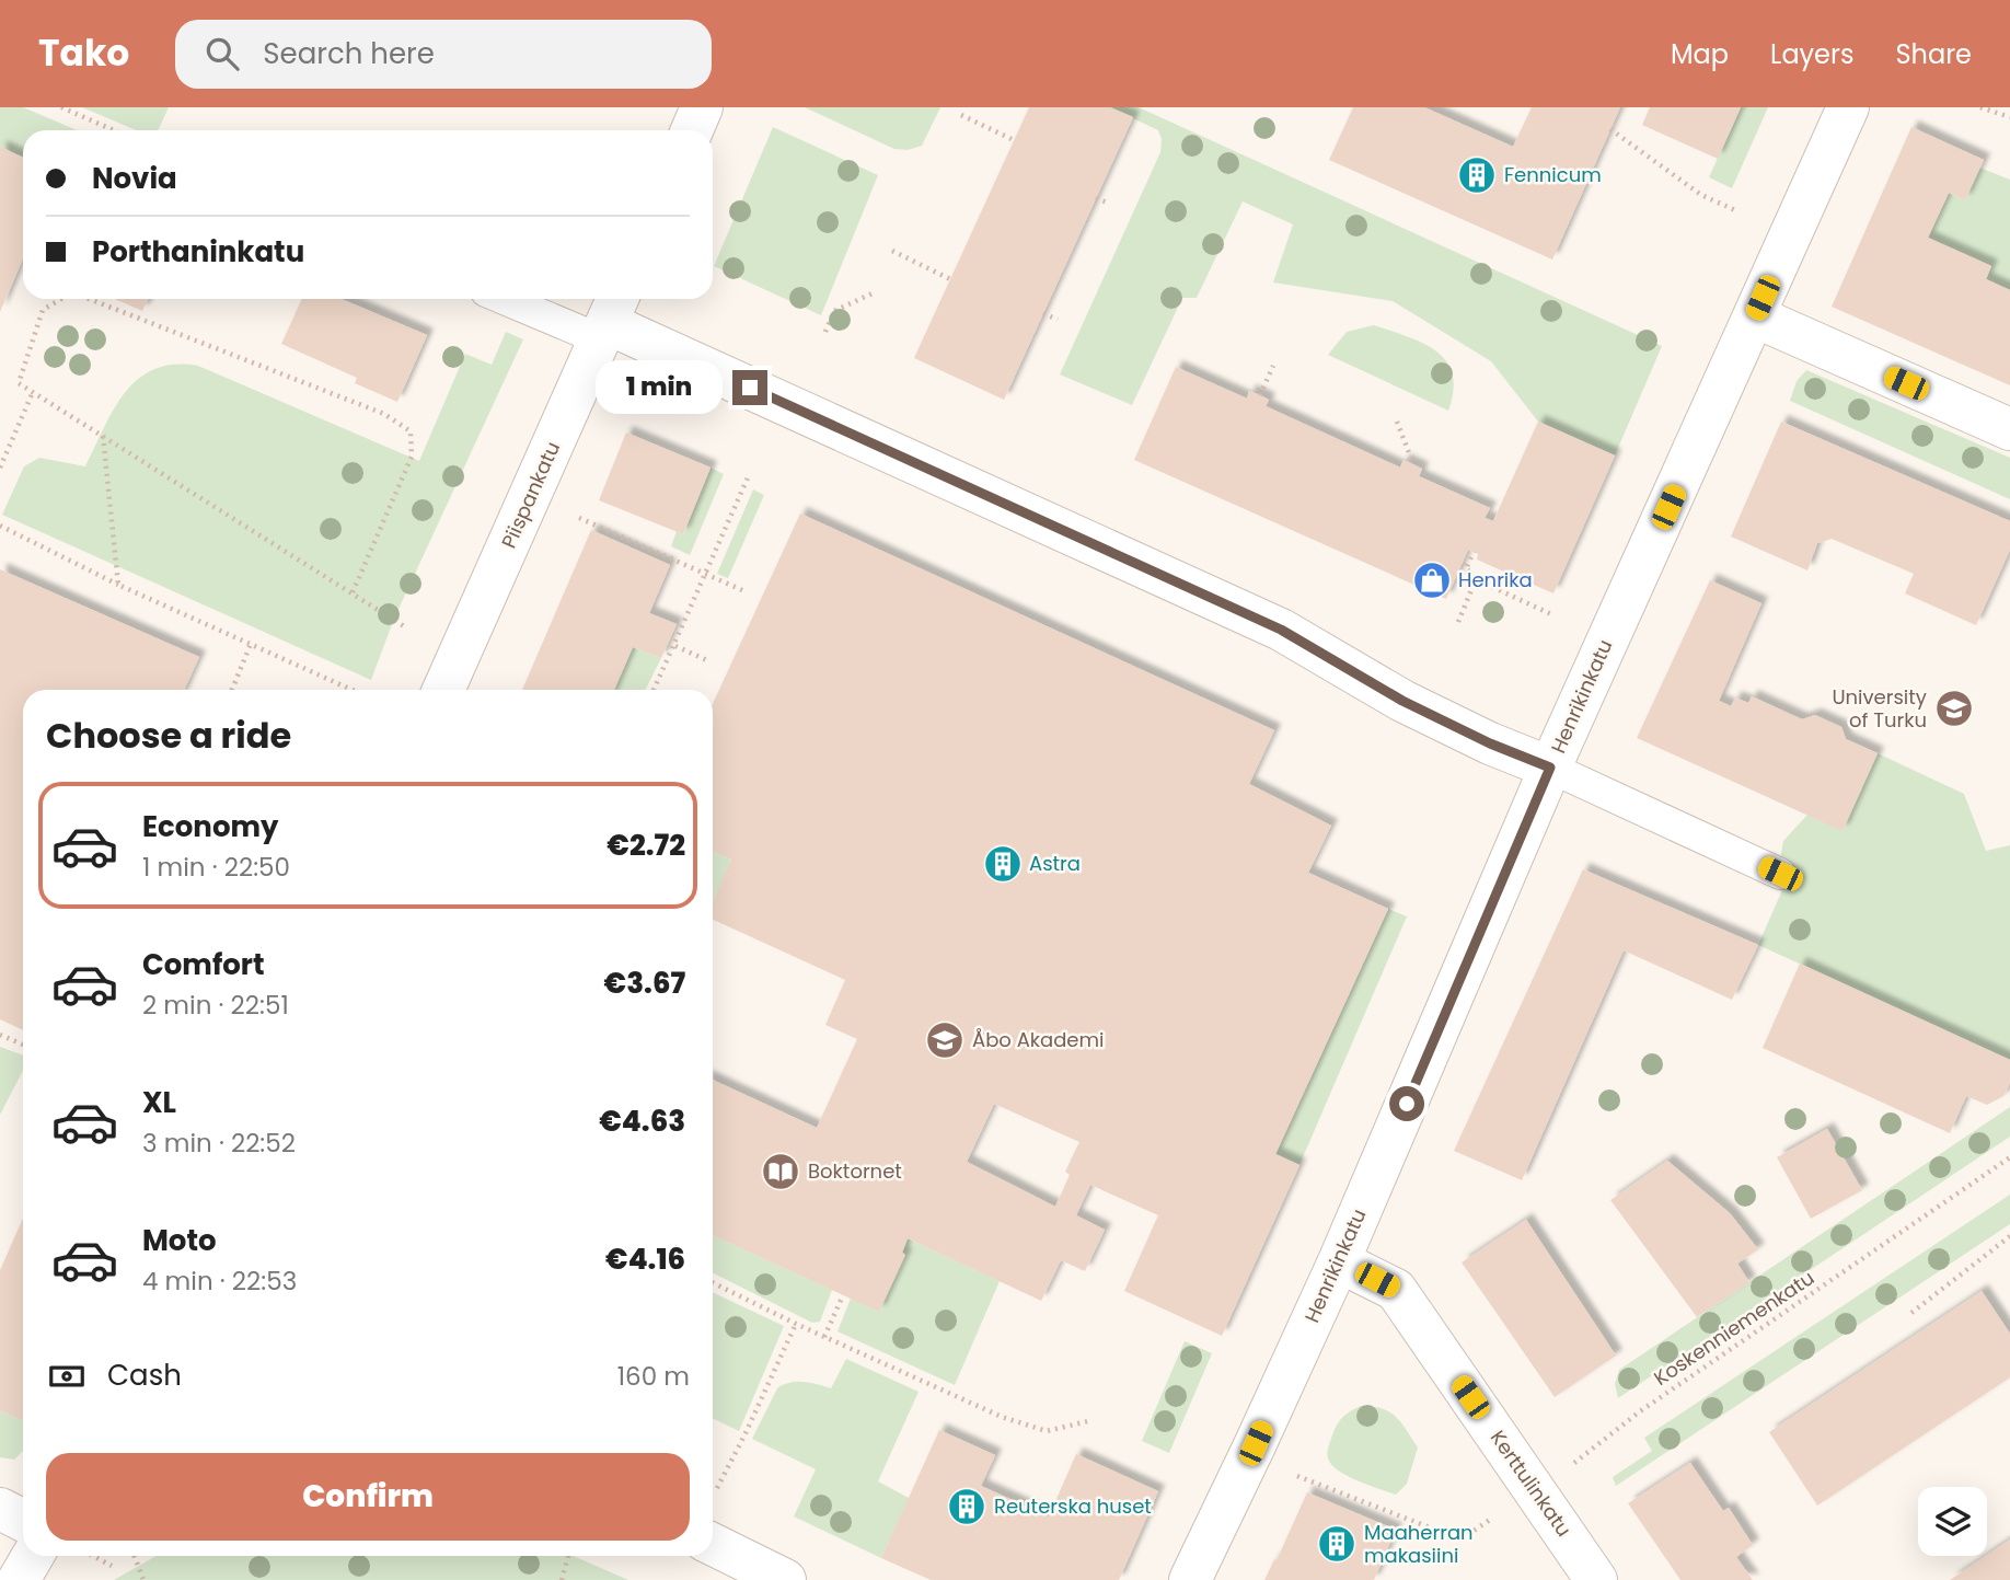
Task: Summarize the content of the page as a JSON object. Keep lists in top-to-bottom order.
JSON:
{
  "streets": {
    "street": ["Piispankatu", "Henrikinkatu", "Kerttulinkatu"],
    "path": ["Koskenniemenkatu"]
  },
  "crossings": [
    ["Henrikinkatu", "Kerttulinkatu"]
  ],
  "places": {
    "building": [
      "Fennicum",
      "Astra",
      "Reuterska huset",
      "Maaherran makasiini"
    ],
    "shop": ["Henrika"],
    "school or university": ["University of Turku", "Åbo Akademi"],
    "library": ["Boktornet"]
  },
  "page": {
    "header": "Tako",
    "search": "Search here",
    "nav": ["Map", "Layers", "Share"],
    "banner": ["Novia", "Porthaninkatu"],
    "bubble": "1 min",
    "heading": "Choose a ride",
    "list": [
      {
        "name": "Economy",
        "note": "1 min · 22:50",
        "value": "€2.72"
      },
      {
        "name": "Comfort",
        "note": "2 min · 22:51",
        "value": "€3.67"
      },
      {
        "name": "XL",
        "note": "3 min · 22:52",
        "value": "€4.63"
      },
      {
        "name": "Moto",
        "note": "4 min · 22:53",
        "value": "€4.16"
      }
    ],
    "pay": ["Cash", "160 m"],
    "buttons": "Confirm"
  }
}
